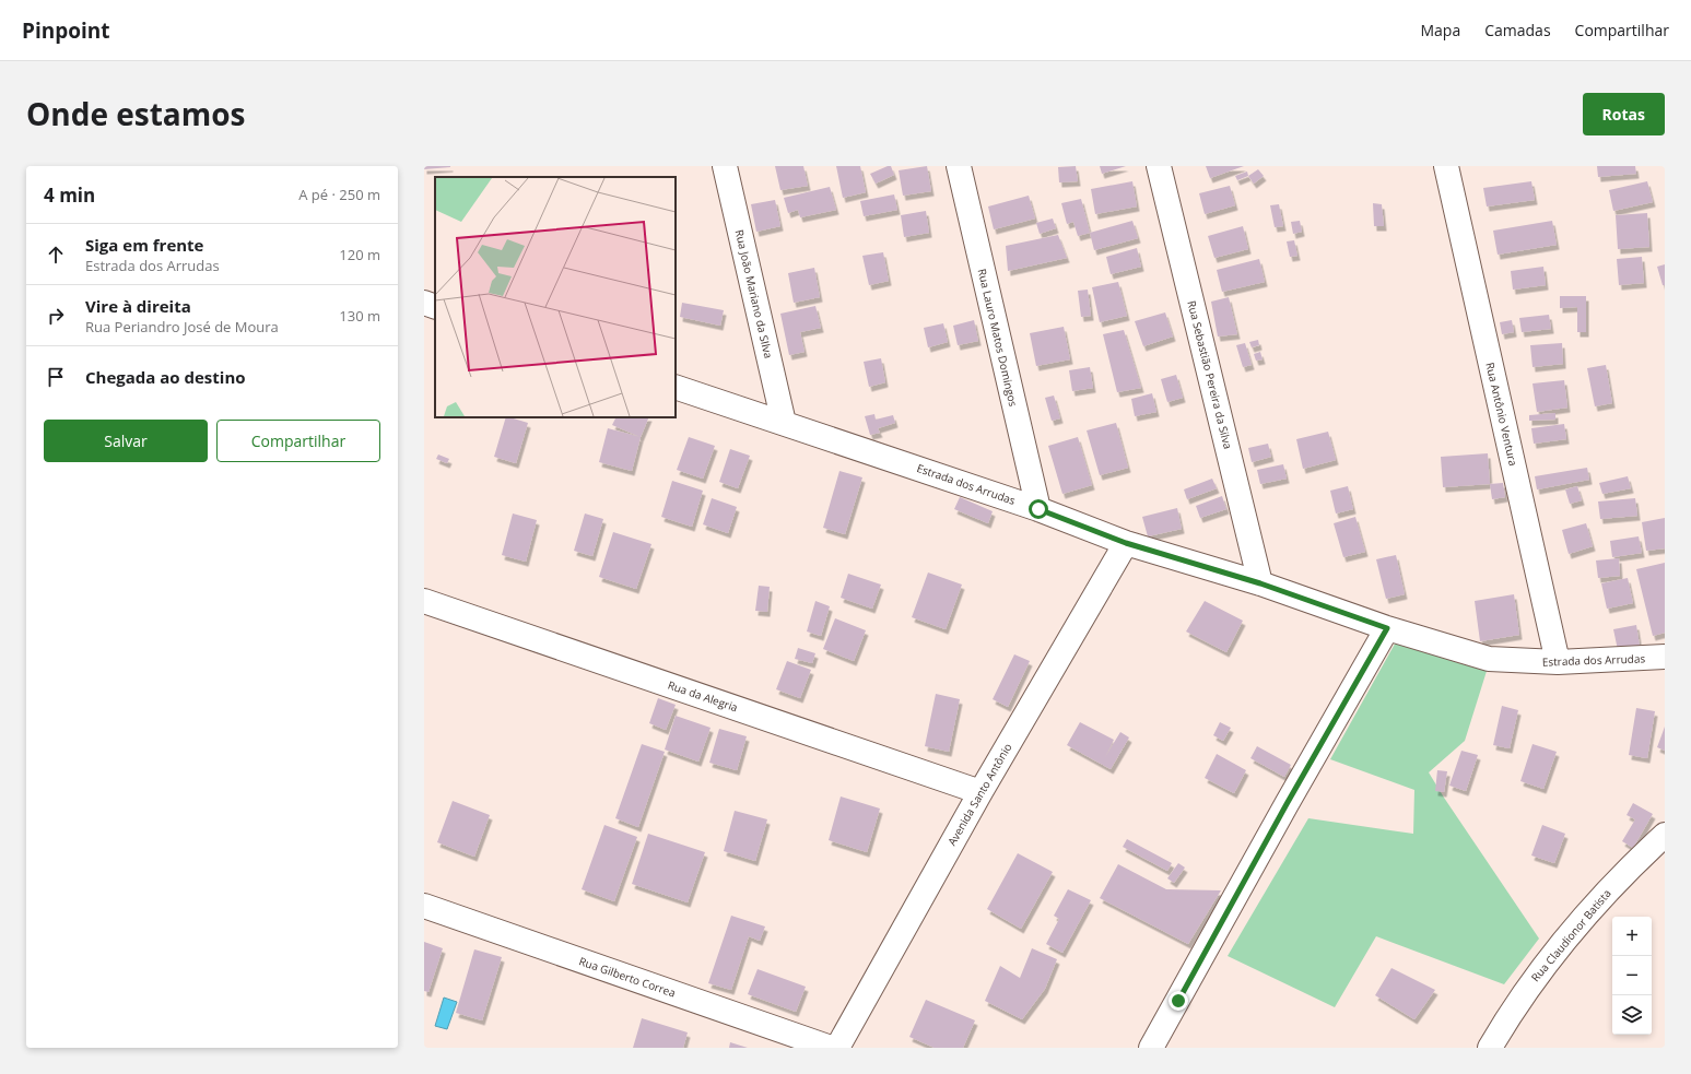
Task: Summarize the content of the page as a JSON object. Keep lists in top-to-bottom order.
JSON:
{
  "streets": {
    "street": [
      "Rua João Mariano da SIlva",
      "Rua Lauro Matos Domingos",
      "Rua Sebastião Pereira da Silva",
      "Rua Antônio Ventura",
      "Estrada dos Arrudas",
      "Rua da Alegria",
      "Avenida Santo Antônio",
      "Rua Claudionor Batista",
      "Rua Gilberto Correa"
    ]
  },
  "crossings": [
    ["Rua João Mariano da SIlva", "Estrada dos Arrudas"],
    ["Rua Lauro Matos Domingos", "Estrada dos Arrudas"],
    ["Rua Sebastião Pereira da Silva", "Estrada dos Arrudas"],
    ["Rua Antônio Ventura", "Estrada dos Arrudas"],
    ["Estrada dos Arrudas", "Avenida Santo Antônio"],
    ["Rua da Alegria", "Avenida Santo Antônio"]
  ],
  "page": {
    "header": "Pinpoint",
    "nav": ["Mapa", "Camadas", "Compartilhar"],
    "title": "Onde estamos",
    "buttons": [
      "Rotas",
      ["Salvar", "Compartilhar"]
    ],
    "heading": ["4 min", "A pé · 250 m"],
    "list": [
      ["Siga em frente", "Estrada dos Arrudas", "120 m"],
      ["Vire à direita", "Rua Periandro José de Moura", "130 m"],
      "Chegada ao destino"
    ],
    "map_buttons": ["+", "−"]
  }
}
